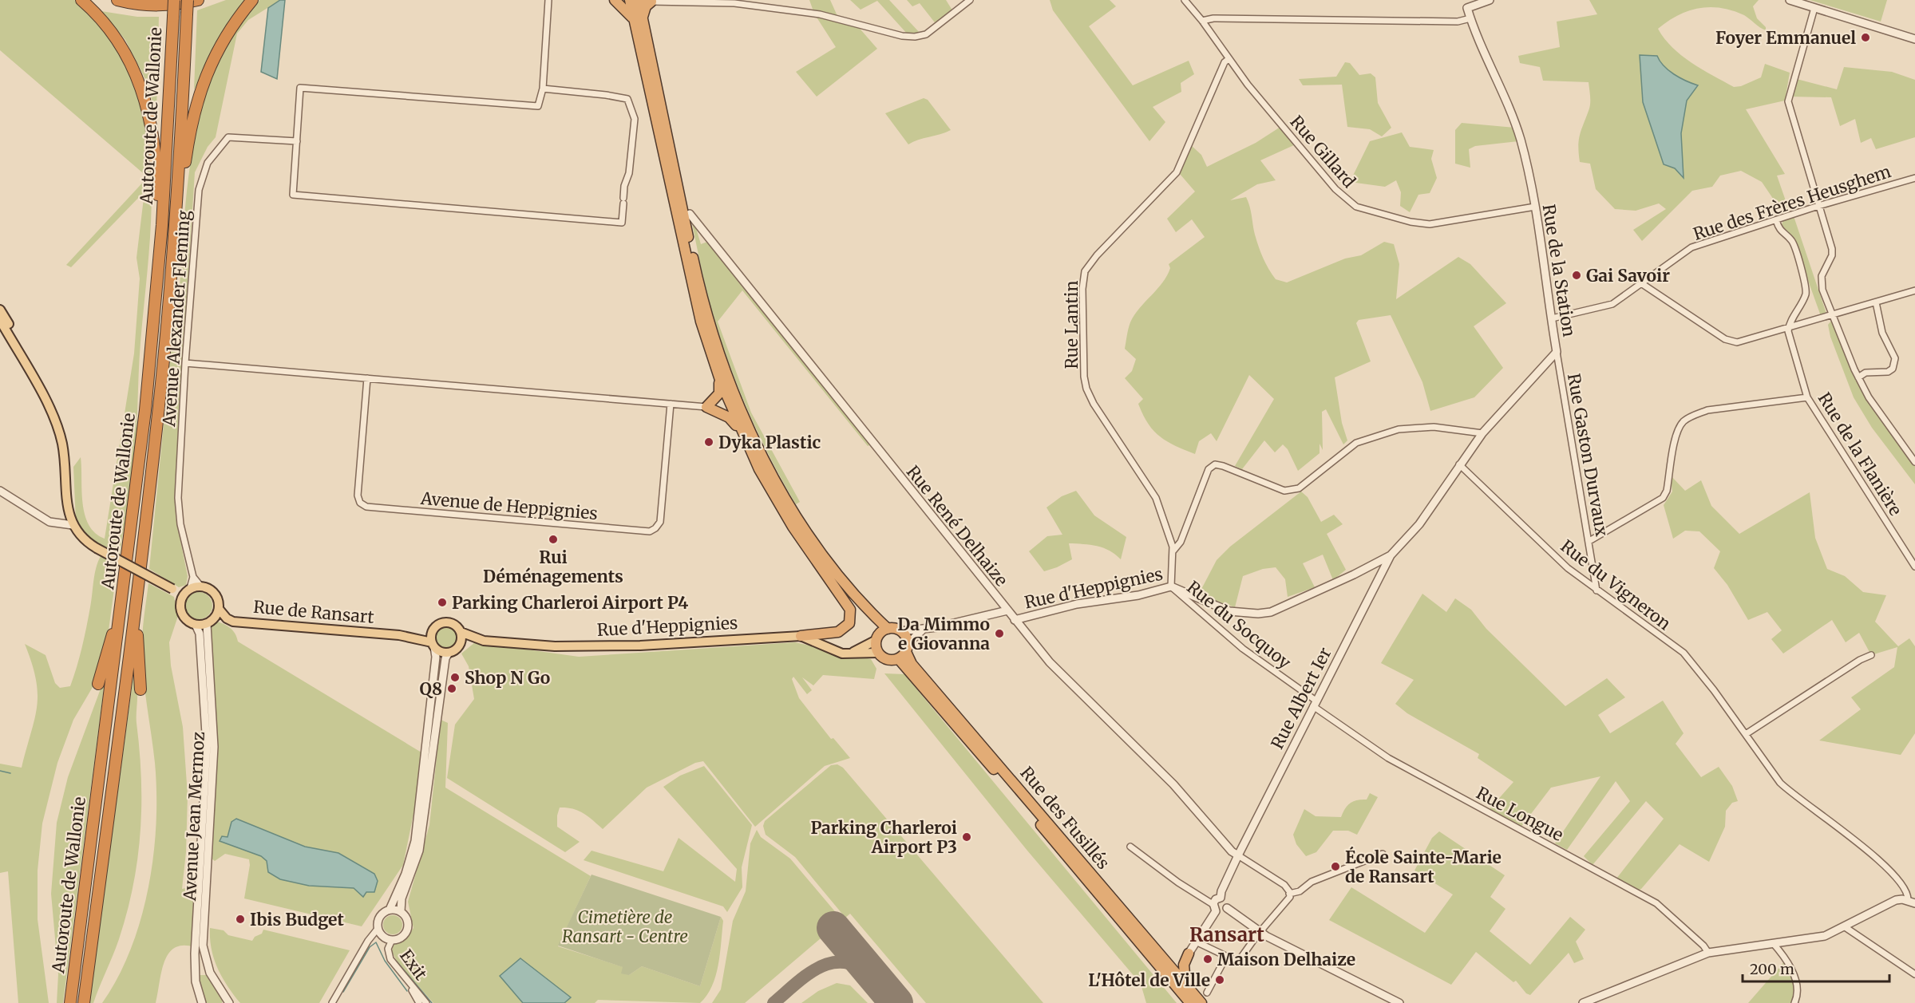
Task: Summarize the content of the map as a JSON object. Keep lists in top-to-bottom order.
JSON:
{
  "streets": {
    "highway": ["Autoroute de Wallonie", "Rue des Fusillés"],
    "main road": ["Rue d'Heppignies", "Rue de Ransart"],
    "street": [
      "Rue Gillard",
      "Rue des Frères Heusghem",
      "Rue de la Station",
      "Avenue Alexander Fleming",
      "Rue Lantin",
      "Rue de la Flanière",
      "Rue Gaston Durvaux",
      "Avenue de Heppignies",
      "Rue René Delhaize",
      "Rue du Vigneron",
      "Rue du Socquoy",
      "Rue Albert Ier",
      "Rue Longue",
      "Avenue Jean Mermoz",
      "Exit"
    ]
  },
  "crossings": [
    ["Rue Gillard", "Rue de la Station"],
    ["Rue Gillard", "Rue Lantin"],
    ["Rue des Frères Heusghem", "Rue de la Station"],
    ["Rue de la Station", "Rue Gaston Durvaux"],
    ["Rue de la Station", "Rue du Vigneron"],
    ["Rue de la Station", "Rue d'Heppignies"],
    ["Rue de la Station", "Rue Albert Ier"],
    ["Avenue Alexander Fleming", "Rue de Ransart"],
    ["Avenue Alexander Fleming", "Avenue Jean Mermoz"],
    ["Rue Lantin", "Rue d'Heppignies"],
    ["Rue Lantin", "Rue du Socquoy"],
    ["Rue Gaston Durvaux", "Rue du Vigneron"],
    ["Rue René Delhaize", "Rue d'Heppignies"],
    ["Rue René Delhaize", "Rue Albert Ier"],
    ["Rue d'Heppignies", "Rue de Ransart"],
    ["Rue d'Heppignies", "Rue du Socquoy"],
    ["Rue d'Heppignies", "Rue Albert Ier"],
    ["Rue d'Heppignies", "Rue des Fusillés"],
    ["Rue de Ransart", "Avenue Jean Mermoz"],
    ["Rue du Socquoy", "Rue Albert Ier"],
    ["Rue du Socquoy", "Rue Longue"],
    ["Rue Albert Ier", "Rue Longue"]
  ],
  "districts": ["Ransart"],
  "parks": ["Cimetière de Ransart - Centre"],
  "places": [
    "Foyer Emmanuel",
    "Gai Savoir",
    "Dyka Plastic",
    "Rui Déménagements",
    "Parking Charleroi Airport P4",
    "Da Mimmo e Giovanna",
    "Shop N Go",
    "Q8",
    "Parking Charleroi Airport P3",
    "École Sainte-Marie de Ransart",
    "Ibis Budget",
    "Maison Delhaize",
    "L'Hôtel de Ville"
  ],
  "scale_bar": "200 m"
}
